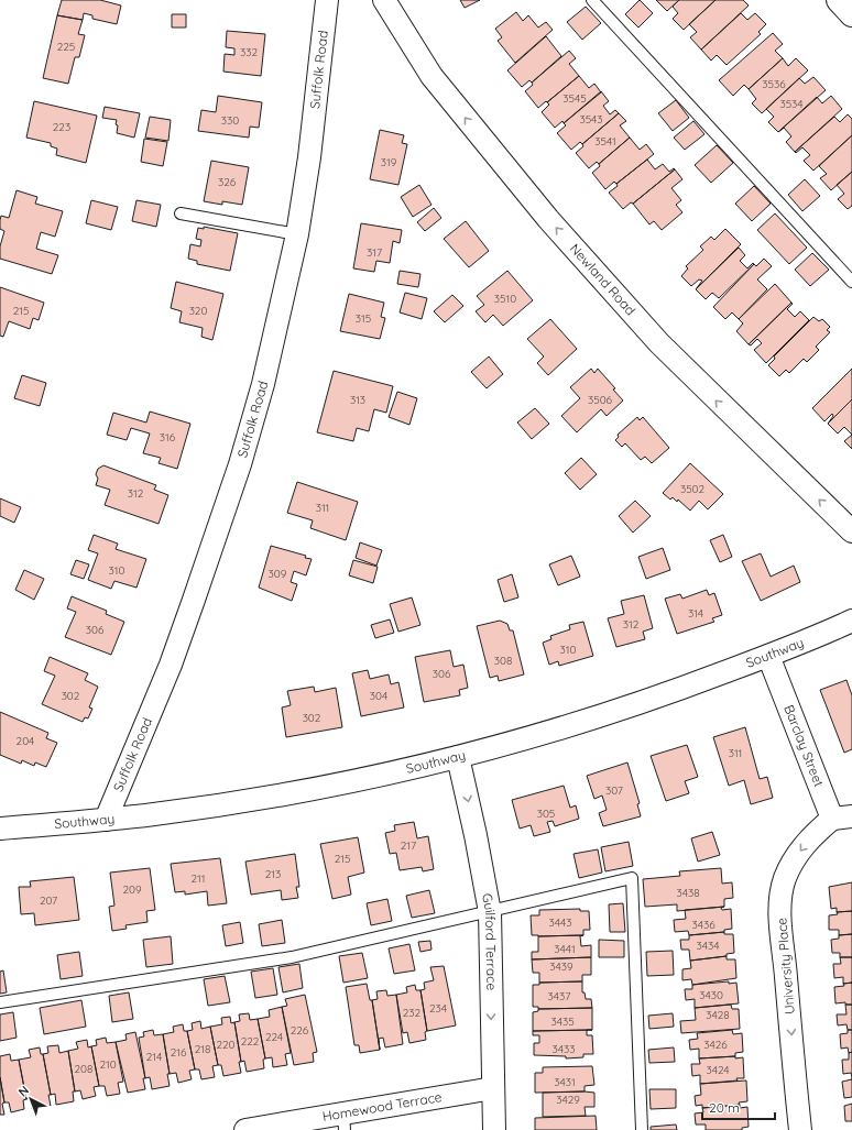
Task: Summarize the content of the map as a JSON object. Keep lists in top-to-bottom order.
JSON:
{
  "streets": {
    "street": [
      "Suffolk Road",
      "Newland Road",
      "Southway",
      "Barclay Street",
      "Guilford Terrace",
      "University Place",
      "Homewood Terrace"
    ]
  },
  "crossings": [
    ["Suffolk Road", "Southway"],
    ["Southway", "Barclay Street"],
    ["Southway", "Guilford Terrace"],
    ["Barclay Street", "University Place"],
    ["Guilford Terrace", "Homewood Terrace"]
  ],
  "one_way": ["Newland Road", "Guilford Terrace", "University Place"],
  "house_numbers": [
    "225",
    "332",
    "3536",
    "3545",
    "3534",
    "3543",
    "330",
    "223",
    "3541",
    "319",
    "326",
    "317",
    "3510",
    "215",
    "320",
    "315",
    "313",
    "3506",
    "316",
    "3502",
    "312",
    "311",
    "310",
    "309",
    "314",
    "312",
    "306",
    "310",
    "308",
    "306",
    "302",
    "304",
    "302",
    "204",
    "311",
    "307",
    "305",
    "217",
    "215",
    "213",
    "211",
    "209",
    "3438",
    "207",
    "3443",
    "3436",
    "3434",
    "3441",
    "3439",
    "3430",
    "3437",
    "234",
    "232",
    "3428",
    "3435",
    "226",
    "224",
    "222",
    "220",
    "3426",
    "218",
    "3433",
    "216",
    "214",
    "210",
    "208",
    "3424",
    "3431",
    "3429"
  ],
  "scale_bar": "20 m",
  "north": "top left"
}
